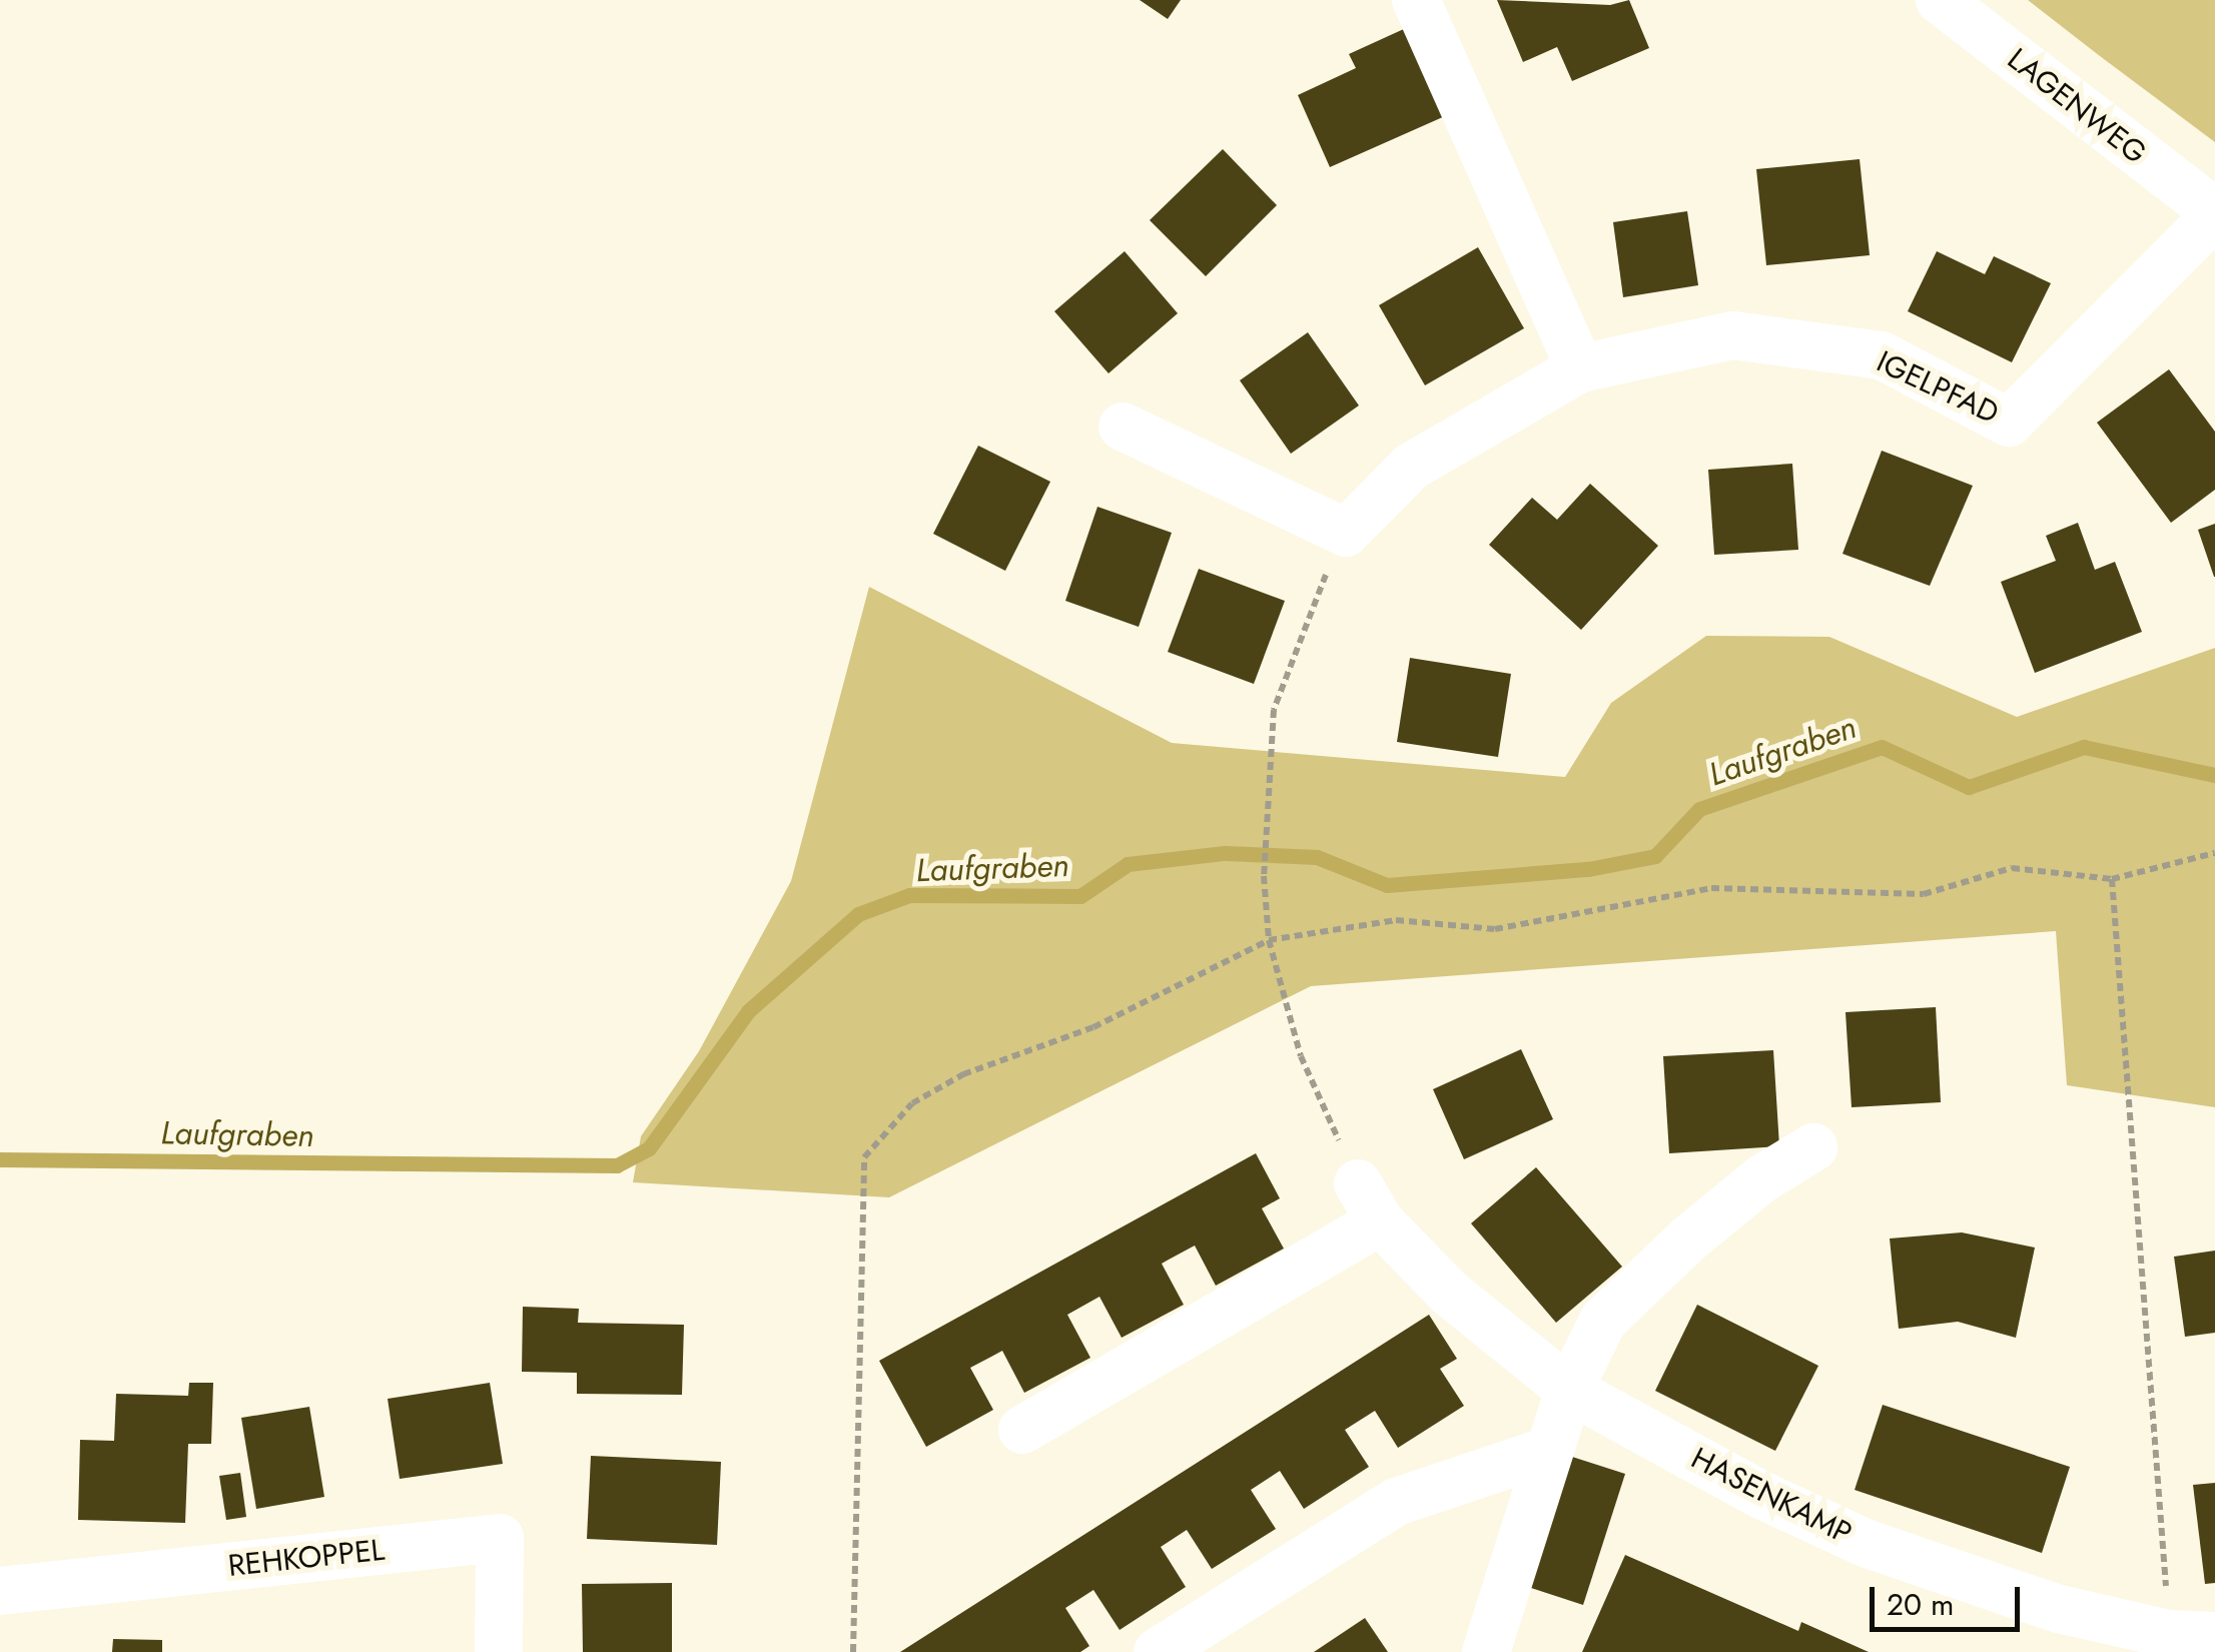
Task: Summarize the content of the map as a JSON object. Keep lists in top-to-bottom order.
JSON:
{
  "streets": {
    "street": [
      "LAGENWEG",
      "IGELPFAD",
      "HASENKAMP",
      "REHKOPPEL"
    ]
  },
  "crossings": [
    ["LAGENWEG", "IGELPFAD"]
  ],
  "water": ["Laufgraben"],
  "scale_bar": "20 m"
}
